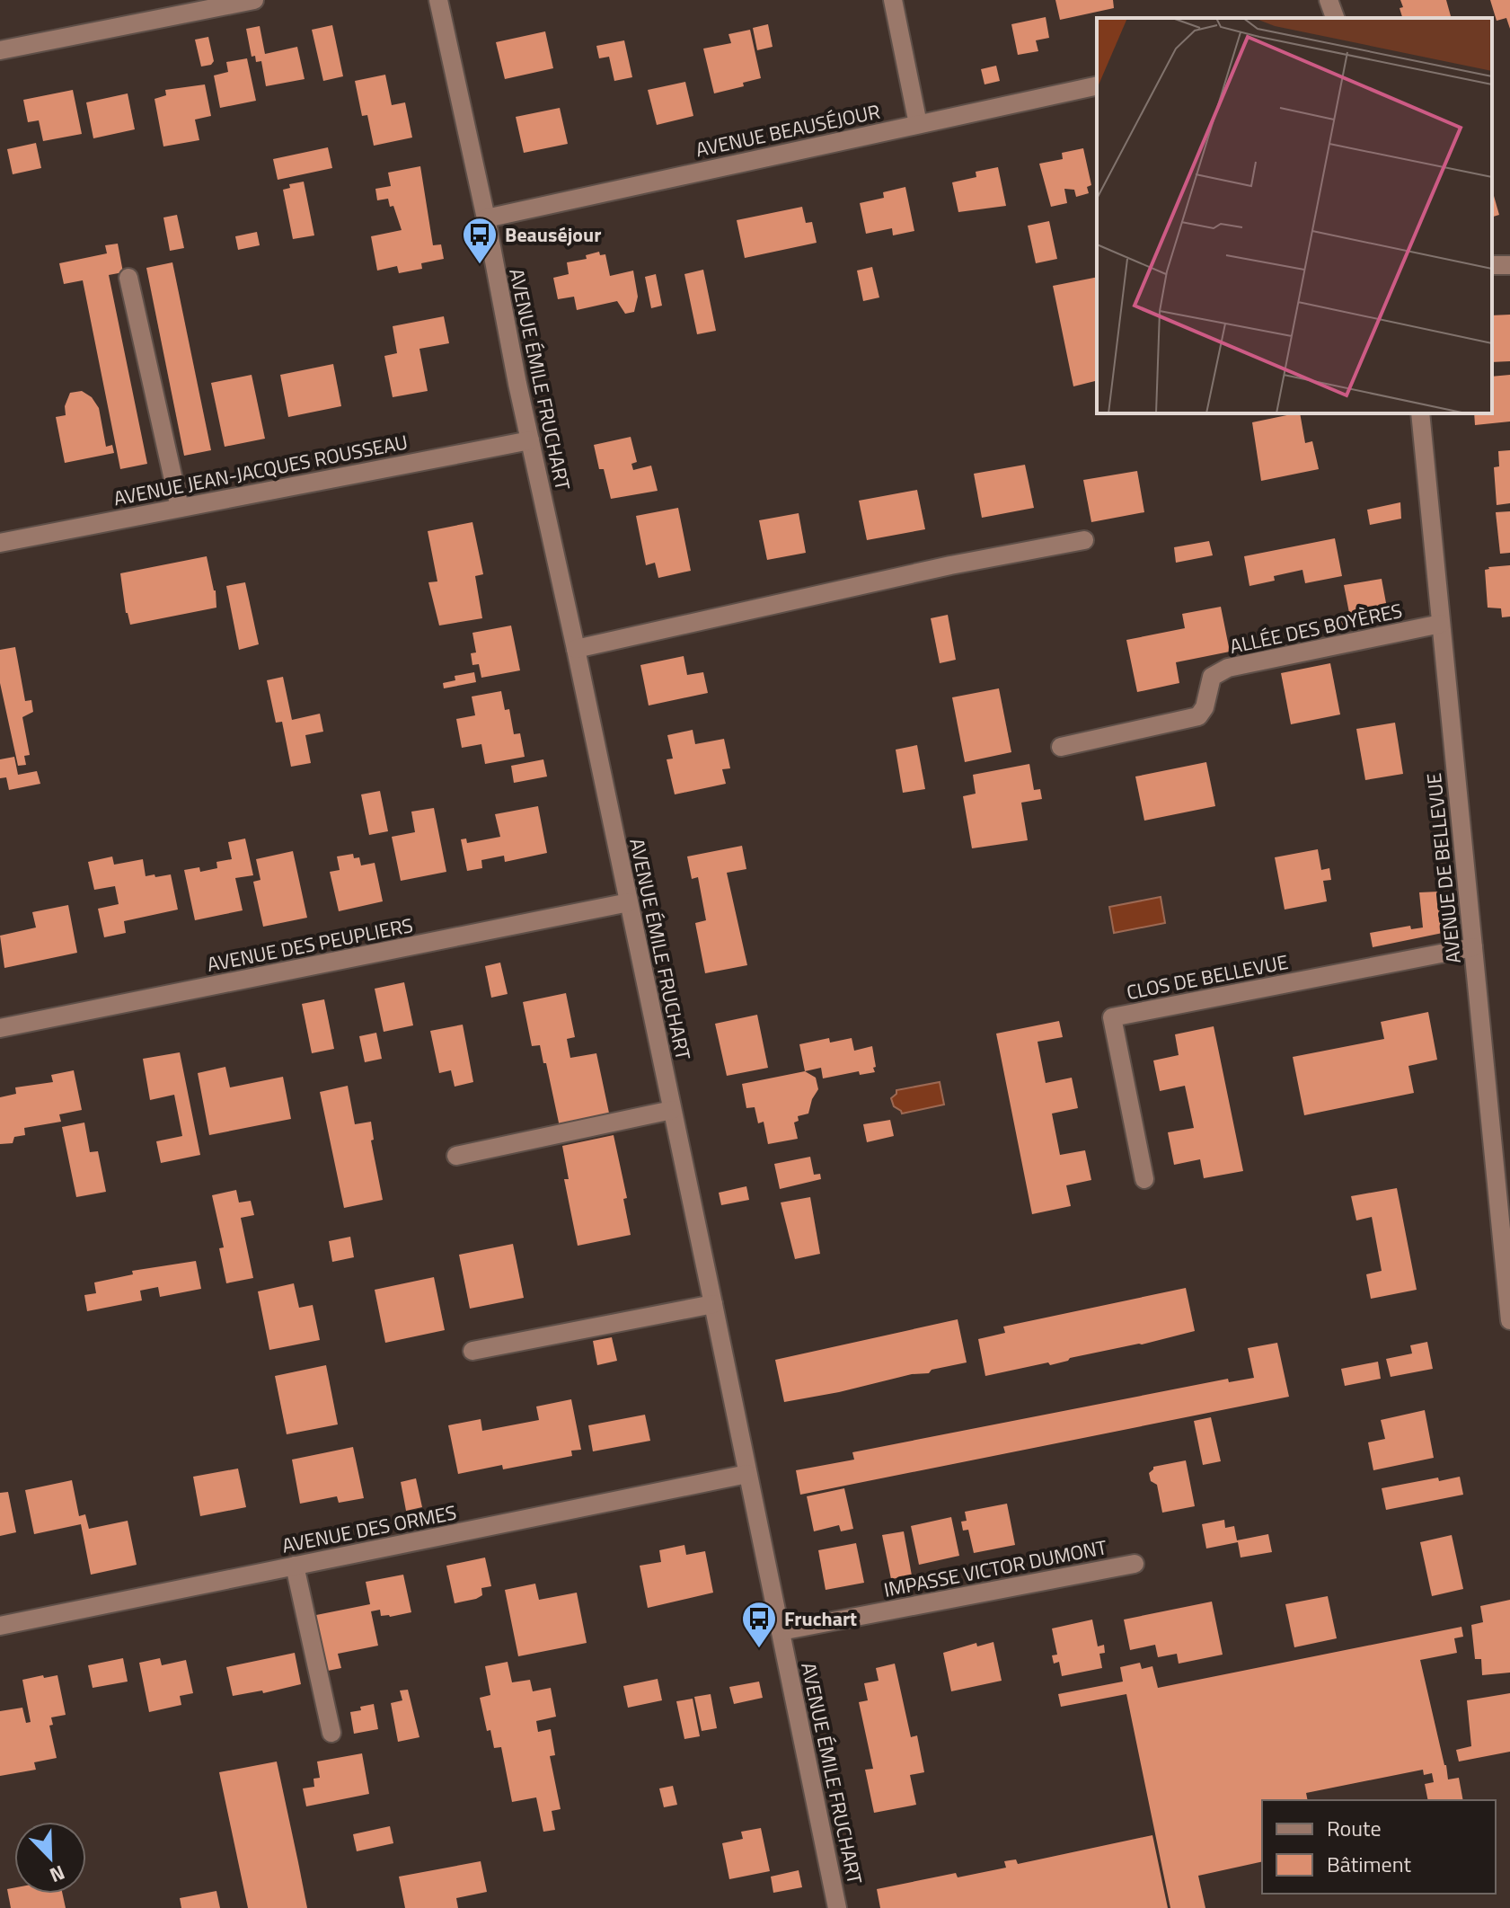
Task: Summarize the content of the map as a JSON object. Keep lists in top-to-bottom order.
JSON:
{
  "streets": {
    "street": [
      "AVENUE BEAUSÉJOUR",
      "AVENUE ÉMILE FRUCHART",
      "AVENUE JEAN-JACQUES ROUSSEAU",
      "ALLÉE DES BOYÈRES",
      "AVENUE DE BELLEVUE",
      "AVENUE DES PEUPLIERS",
      "CLOS DE BELLEVUE",
      "AVENUE DES ORMES",
      "IMPASSE VICTOR DUMONT"
    ]
  },
  "crossings": [
    ["AVENUE BEAUSÉJOUR", "AVENUE ÉMILE FRUCHART"],
    ["AVENUE ÉMILE FRUCHART", "AVENUE JEAN-JACQUES ROUSSEAU"],
    ["AVENUE ÉMILE FRUCHART", "AVENUE DES PEUPLIERS"],
    ["AVENUE ÉMILE FRUCHART", "AVENUE DES ORMES"],
    ["AVENUE ÉMILE FRUCHART", "IMPASSE VICTOR DUMONT"],
    ["ALLÉE DES BOYÈRES", "AVENUE DE BELLEVUE"],
    ["AVENUE DE BELLEVUE", "CLOS DE BELLEVUE"]
  ],
  "places": {
    "bus stop": ["Beauséjour", "Fruchart"]
  },
  "legend": ["Route", "Bâtiment"],
  "north": "bottom right"
}
